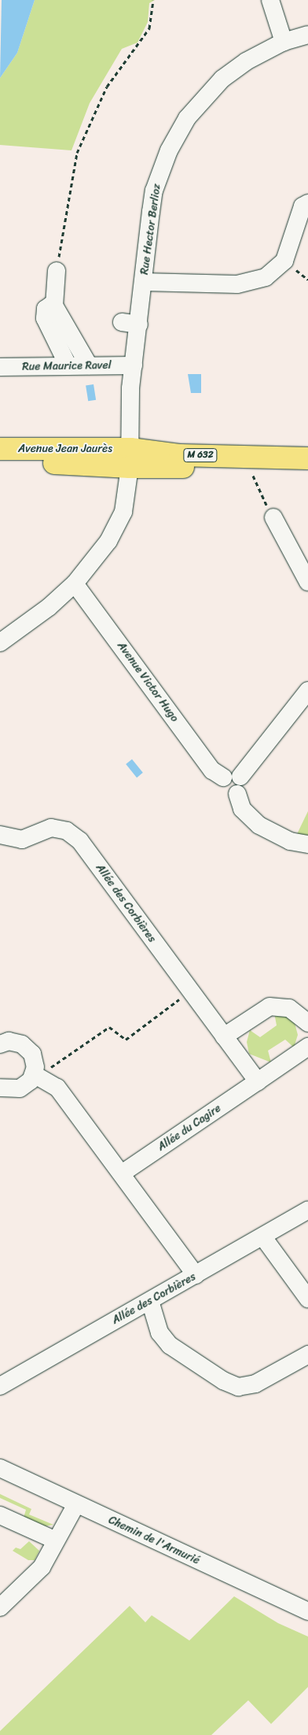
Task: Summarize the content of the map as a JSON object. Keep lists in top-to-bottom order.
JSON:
{
  "streets": {
    "main road": ["Avenue Jean Jaurès", "M 632"],
    "street": [
      "Rue Hector Berlioz",
      "Rue Maurice Ravel",
      "Avenue Victor Hugo",
      "Allée des Corbières",
      "Allée du Cagire",
      "Chemin de l'Armurié"
    ]
  },
  "crossings": [
    ["Rue Hector Berlioz", "Rue Maurice Ravel"],
    ["Rue Hector Berlioz", "Avenue Jean Jaurès"],
    ["Rue Hector Berlioz", "M 632"],
    ["Rue Hector Berlioz", "Avenue Victor Hugo"],
    ["Avenue Jean Jaurès", "M 632"],
    ["Allée des Corbières", "Allée du Cagire"]
  ]
}
